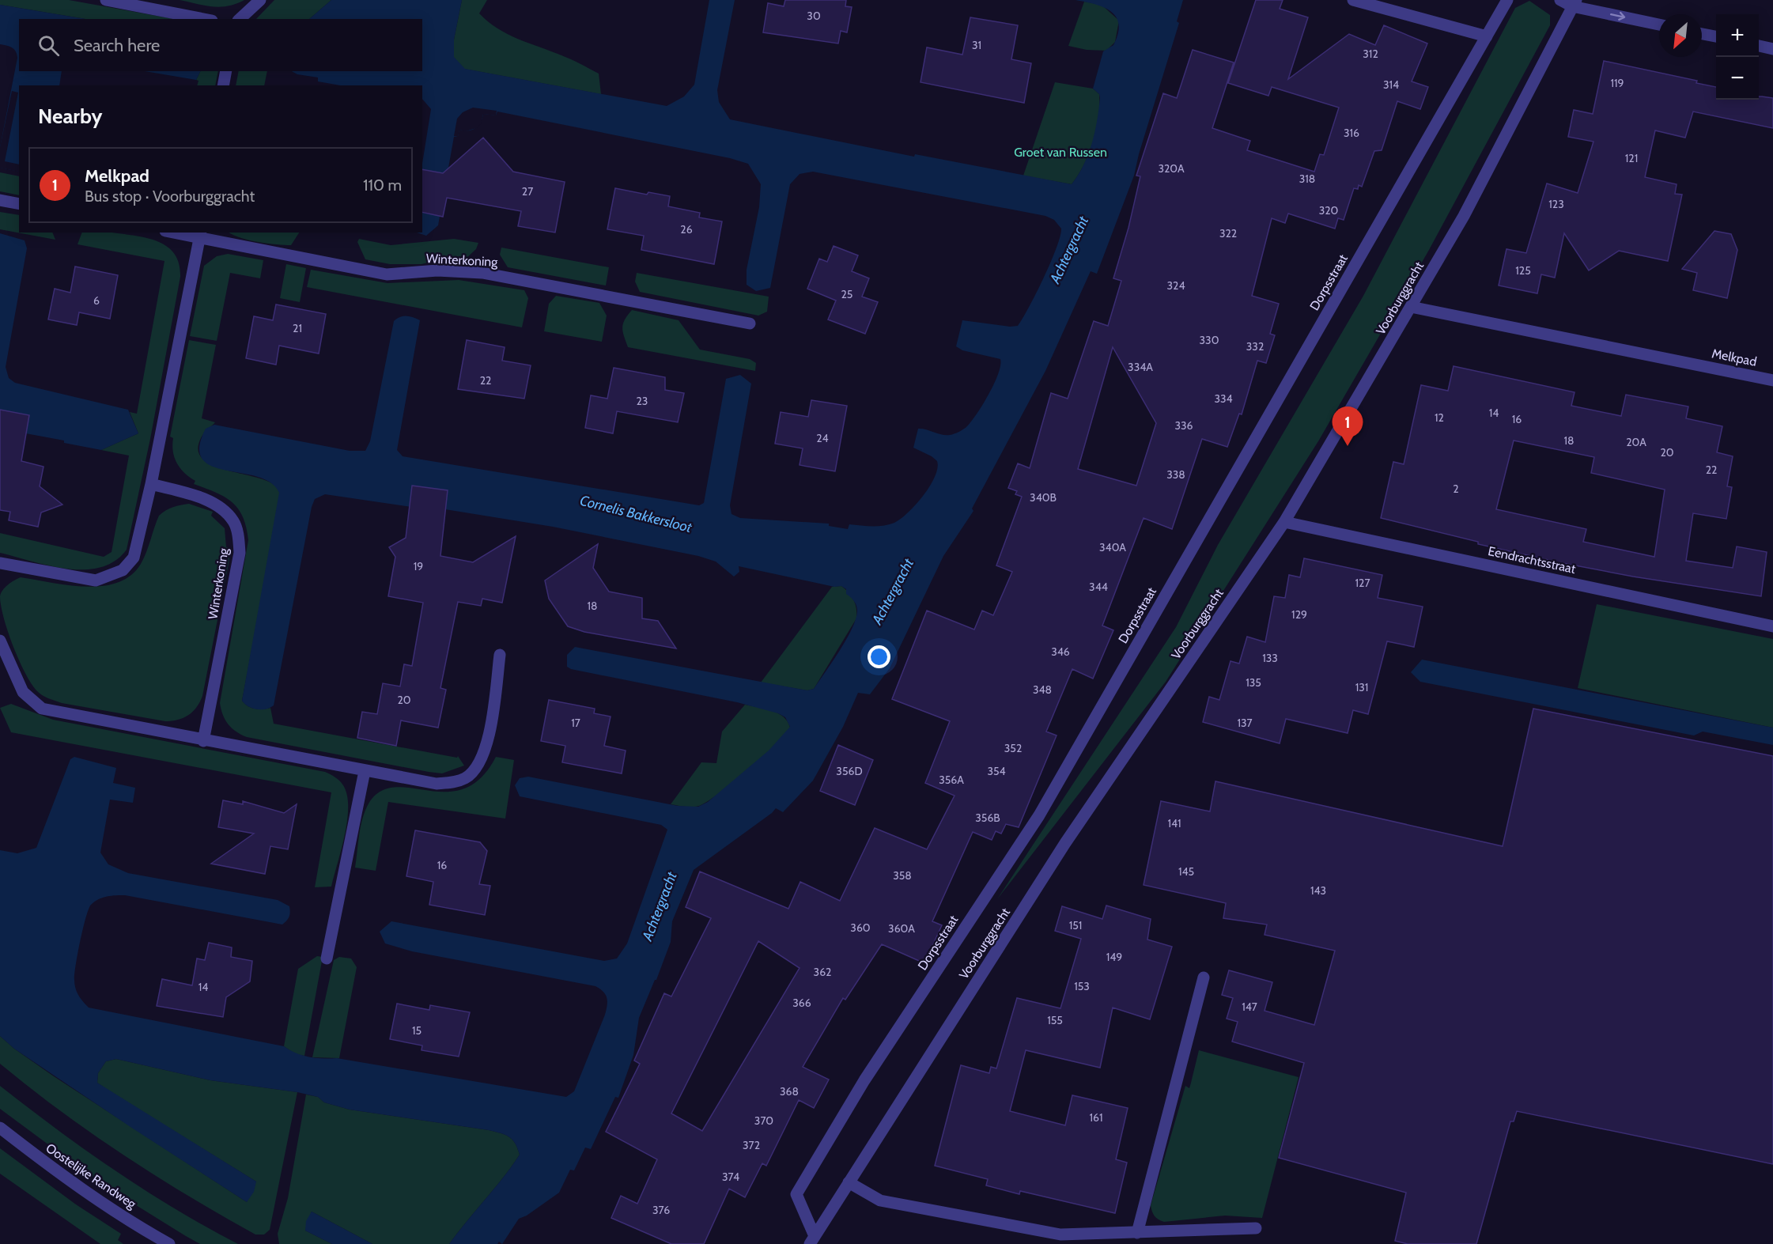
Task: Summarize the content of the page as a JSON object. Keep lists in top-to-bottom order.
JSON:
{
  "streets": {
    "street": [
      "Winterkoning",
      "Dorpsstraat",
      "Voorburggracht",
      "Melkpad",
      "Eendrachtsstraat",
      "Oostelijke Randweg"
    ]
  },
  "crossings": [
    ["Dorpsstraat", "Voorburggracht"],
    ["Voorburggracht", "Melkpad"],
    ["Voorburggracht", "Eendrachtsstraat"]
  ],
  "water": ["Achtergracht", "Cornelis Bakkersloot"],
  "parks": ["Groet van Russen"],
  "house_numbers": [
    "30",
    "31",
    "312",
    "119",
    "314",
    "316",
    "121",
    "320A",
    "318",
    "27",
    "123",
    "320",
    "26",
    "322",
    "125",
    "324",
    "25",
    "6",
    "21",
    "330",
    "332",
    "334A",
    "22",
    "334",
    "23",
    "14",
    "12",
    "16",
    "336",
    "24",
    "18",
    "20A",
    "20",
    "22",
    "338",
    "2",
    "340B",
    "340A",
    "19",
    "127",
    "344",
    "18",
    "129",
    "346",
    "133",
    "135",
    "131",
    "348",
    "20",
    "17",
    "137",
    "352",
    "356D",
    "354",
    "356A",
    "356B",
    "141",
    "16",
    "145",
    "358",
    "143",
    "151",
    "360",
    "360A",
    "149",
    "362",
    "153",
    "14",
    "366",
    "147",
    "155",
    "15",
    "368",
    "161",
    "370",
    "372",
    "374",
    "376"
  ],
  "north": "bottom left",
  "page": {
    "map_buttons": ["+", "−"],
    "search": "Search here",
    "heading": "Nearby",
    "list": [
      {
        "mark": "1",
        "name": "Melkpad",
        "note": "Bus stop · Voorburggracht",
        "value": "110 m"
      }
    ],
    "pins": "1"
  }
}
